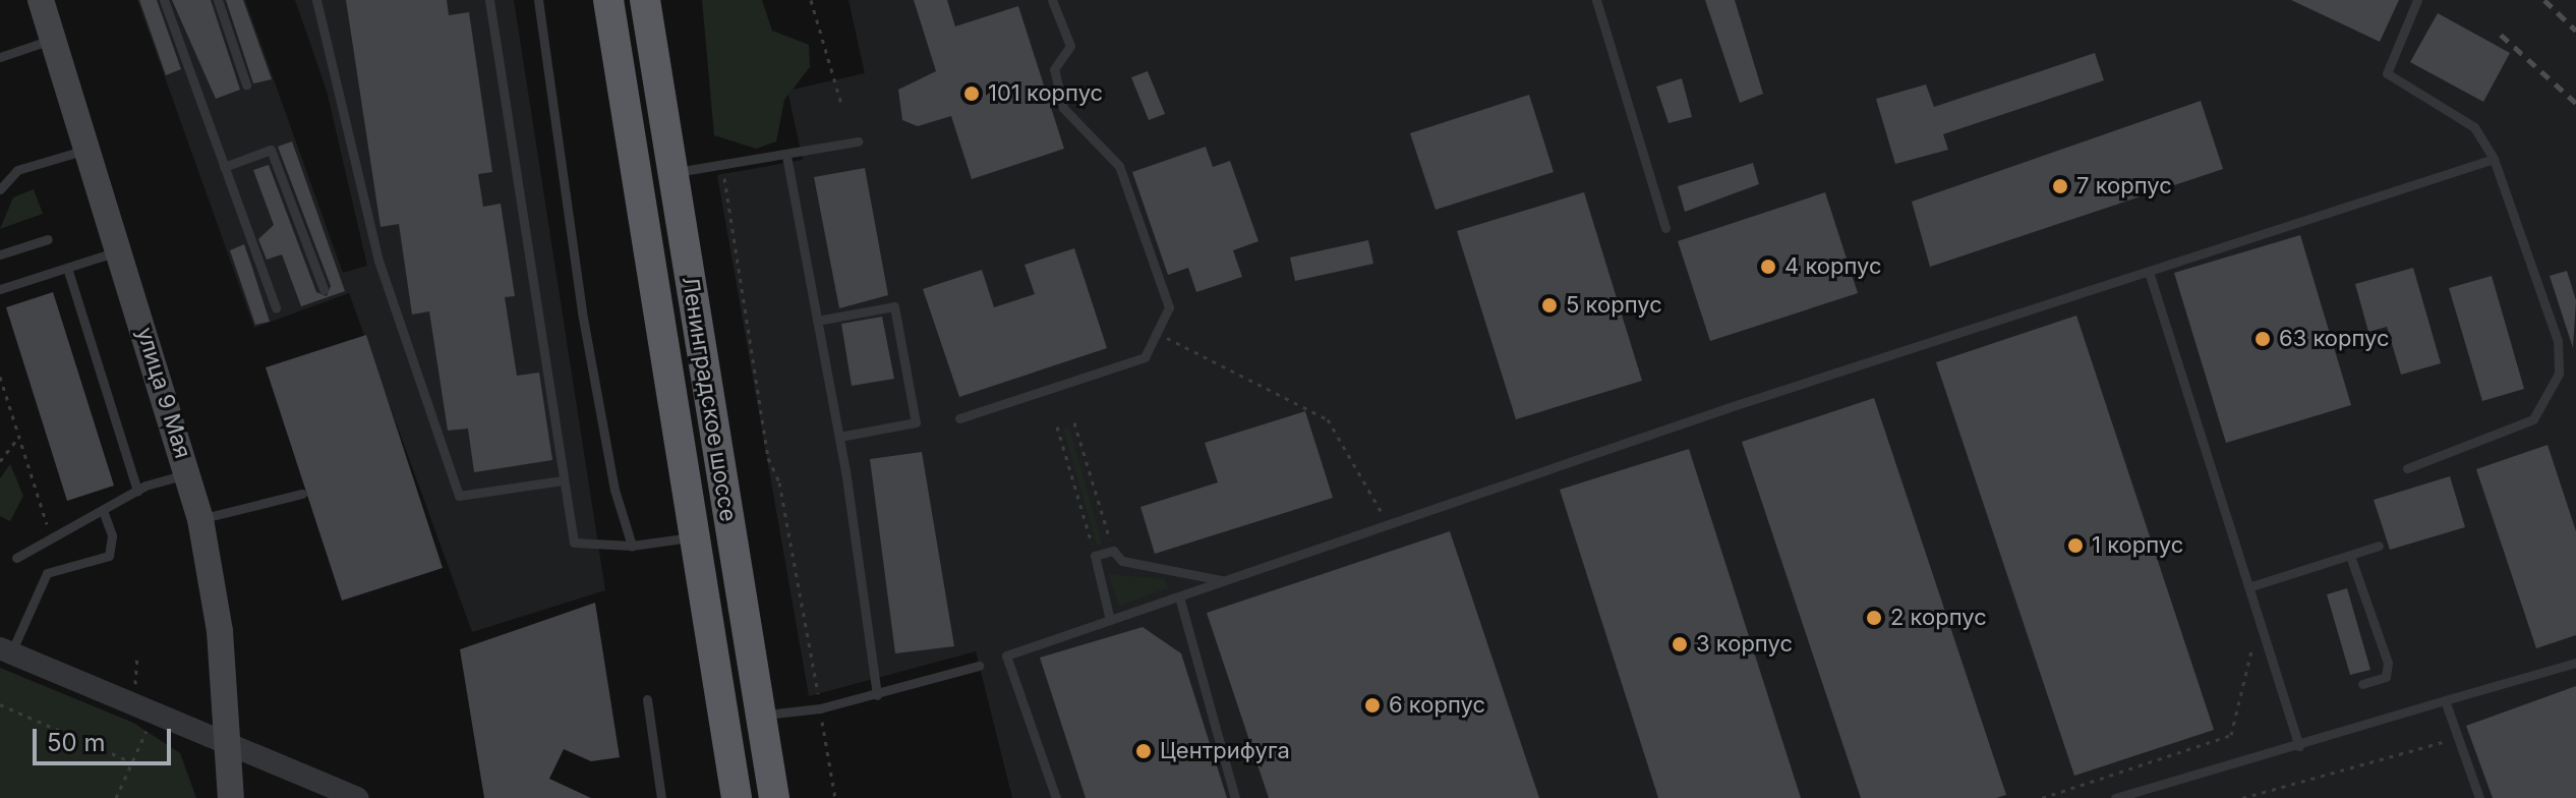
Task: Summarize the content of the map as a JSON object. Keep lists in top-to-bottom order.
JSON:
{
  "streets": {
    "highway": ["Ленинградское шоссе"],
    "main road": ["улица 9 Мая"]
  },
  "places": [
    "101 корпус",
    "7 корпус",
    "4 корпус",
    "5 корпус",
    "63 корпус",
    "1 корпус",
    "2 корпус",
    "3 корпус",
    "6 корпус",
    "Центрифуга"
  ],
  "scale_bar": "50 m"
}
